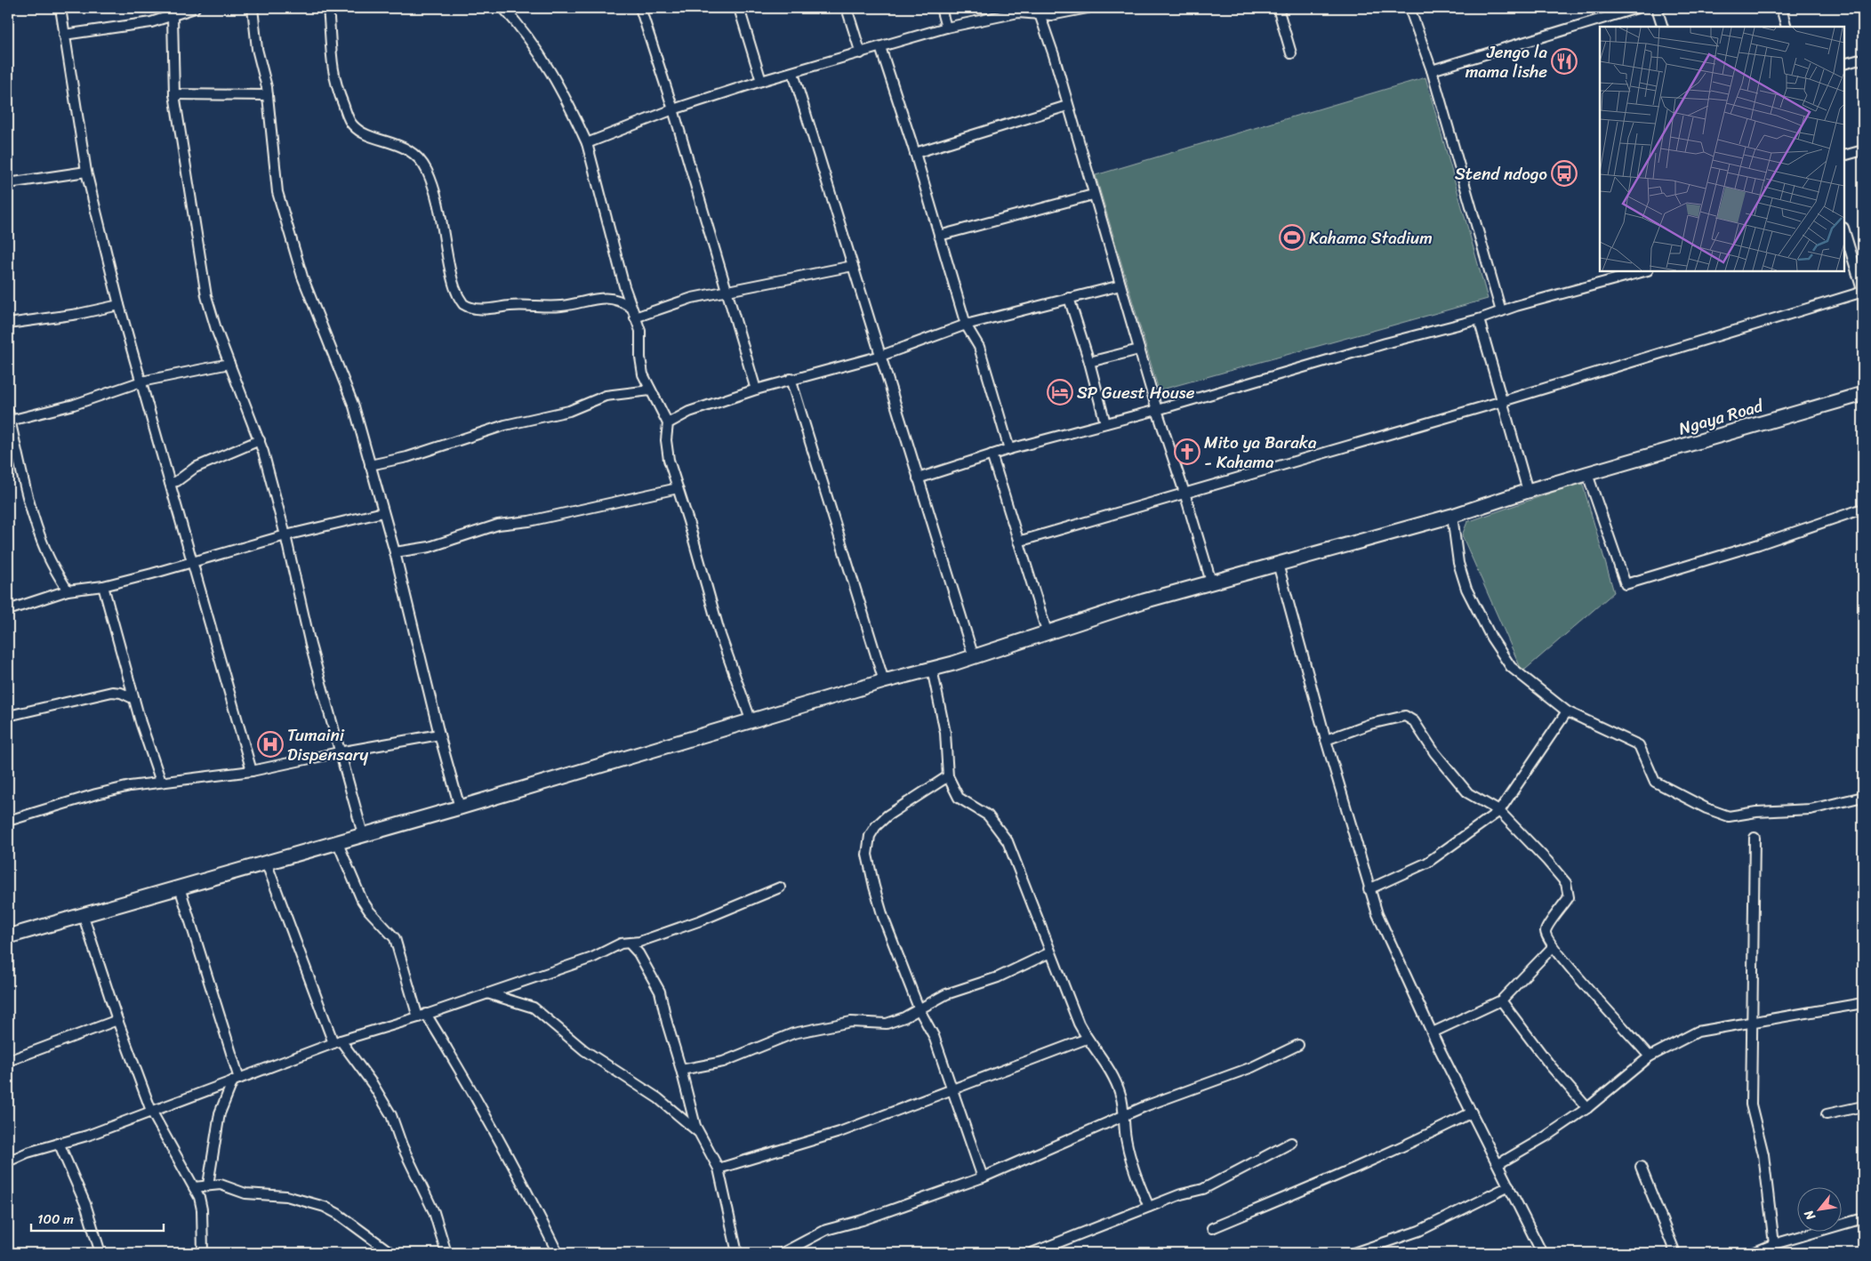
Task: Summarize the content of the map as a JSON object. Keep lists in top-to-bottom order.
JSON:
{
  "streets": {
    "street": ["Ngaya Road"]
  },
  "places": {
    "restaurant": ["Jengo la mama lishe"],
    "bus stop": ["Stend ndogo"],
    "sports": ["Kahama Stadium"],
    "hotel": ["SP Guest House"],
    "church": ["Mito ya Baraka - Kahama"],
    "hospital": ["Tumaini Dispensary"]
  },
  "scale_bar": "100 m",
  "north": "bottom left"
}
